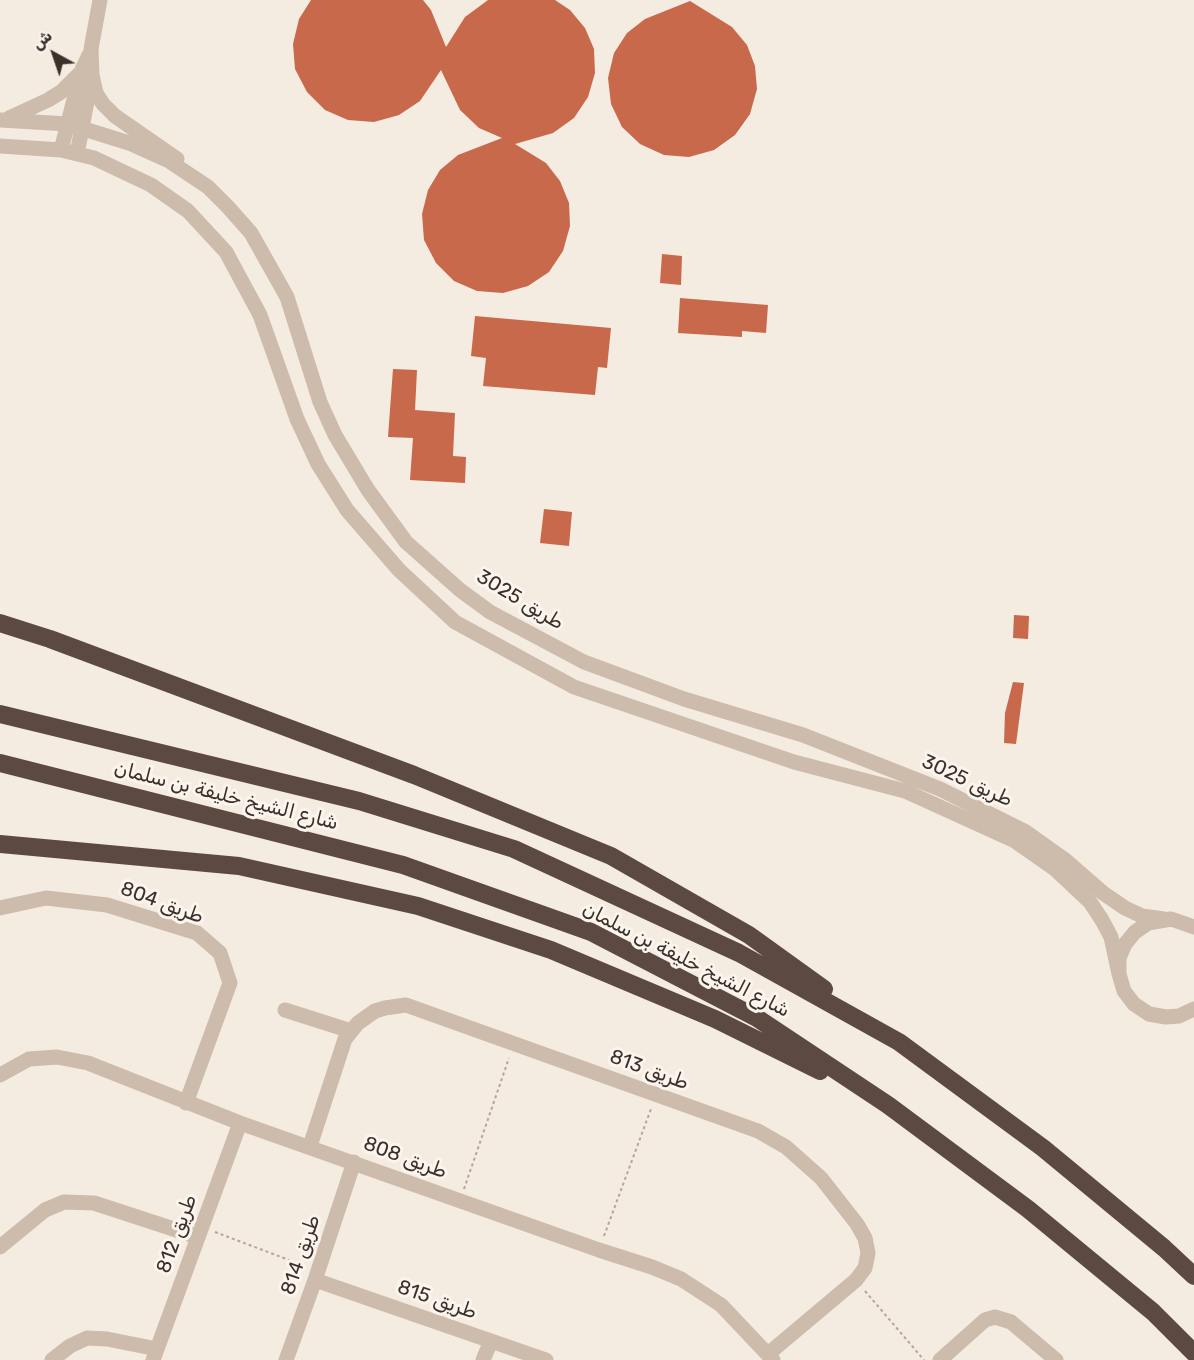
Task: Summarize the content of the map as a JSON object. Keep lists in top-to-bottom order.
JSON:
{
  "streets": {
    "highway": ["شارع الشيخ خليفة بن سلمان"],
    "street": [
      "طريق 3025",
      "طريق 804",
      "طريق 813",
      "طريق 808",
      "طريق 812",
      "طريق 814",
      "طريق 815"
    ]
  },
  "crossings": [
    ["طريق 804", "طريق 808"],
    ["طريق 813", "طريق 808"],
    ["طريق 808", "طريق 812"],
    ["طريق 808", "طريق 814"],
    ["طريق 814", "طريق 815"]
  ],
  "north": "top left"
}
